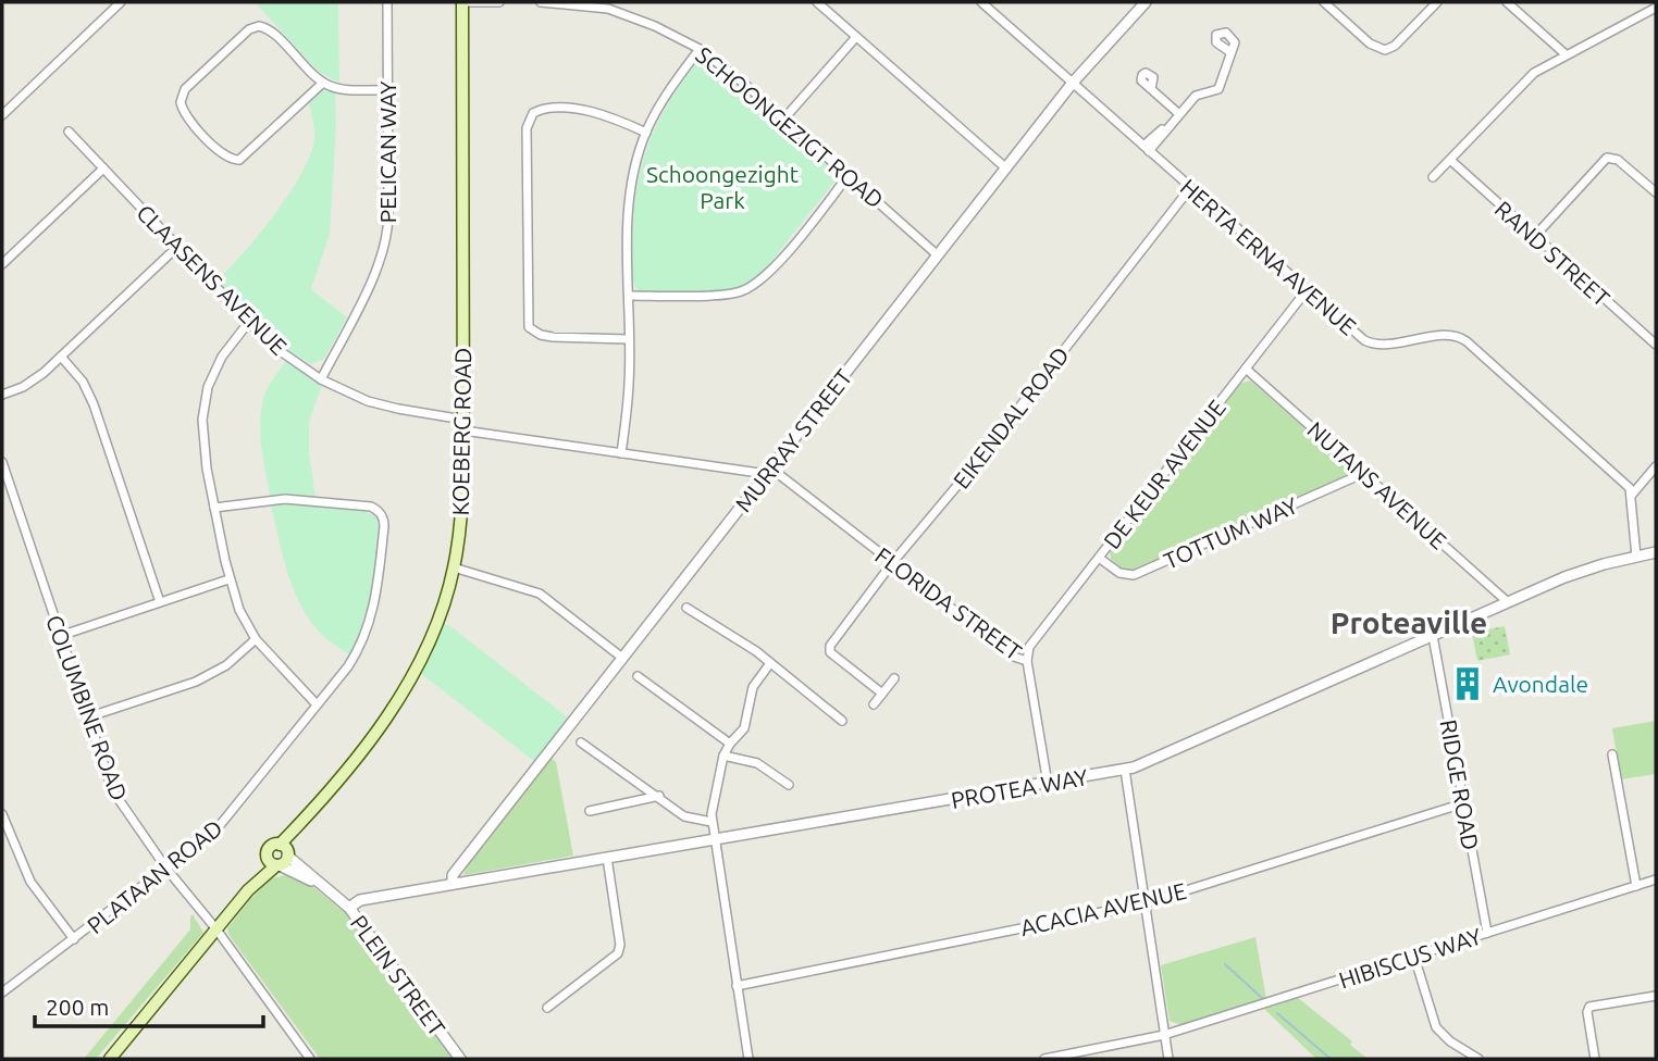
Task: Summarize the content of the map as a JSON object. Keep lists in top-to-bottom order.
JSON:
{
  "streets": {
    "main road": ["KOEBERG ROAD"],
    "street": [
      "SCHOONGEZIGT ROAD",
      "PELICAN WAY",
      "RAND STREET",
      "HERTA ERNA AVENUE",
      "CLAASENS AVENUE",
      "EIKENDAL ROAD",
      "MURRAY STREET",
      "DE KEUR AVENUE",
      "NUTANS AVENUE",
      "TOTTUM WAY",
      "FLORIDA STREET",
      "COLUMBINE ROAD",
      "RIDGE ROAD",
      "PROTEA WAY",
      "PLATAAN ROAD",
      "ACACIA AVENUE",
      "HIBISCUS WAY",
      "PLEIN STREET"
    ]
  },
  "crossings": [
    ["SCHOONGEZIGT ROAD", "MURRAY STREET"],
    ["PELICAN WAY", "CLAASENS AVENUE"],
    ["HERTA ERNA AVENUE", "EIKENDAL ROAD"],
    ["HERTA ERNA AVENUE", "MURRAY STREET"],
    ["HERTA ERNA AVENUE", "DE KEUR AVENUE"],
    ["CLAASENS AVENUE", "KOEBERG ROAD"],
    ["CLAASENS AVENUE", "MURRAY STREET"],
    ["CLAASENS AVENUE", "FLORIDA STREET"],
    ["EIKENDAL ROAD", "FLORIDA STREET"],
    ["KOEBERG ROAD", "COLUMBINE ROAD"],
    ["KOEBERG ROAD", "PLEIN STREET"],
    ["MURRAY STREET", "FLORIDA STREET"],
    ["MURRAY STREET", "PROTEA WAY"],
    ["DE KEUR AVENUE", "NUTANS AVENUE"],
    ["DE KEUR AVENUE", "TOTTUM WAY"],
    ["DE KEUR AVENUE", "FLORIDA STREET"],
    ["NUTANS AVENUE", "TOTTUM WAY"],
    ["NUTANS AVENUE", "PROTEA WAY"],
    ["FLORIDA STREET", "PROTEA WAY"],
    ["COLUMBINE ROAD", "PLATAAN ROAD"],
    ["RIDGE ROAD", "PROTEA WAY"],
    ["RIDGE ROAD", "ACACIA AVENUE"],
    ["RIDGE ROAD", "HIBISCUS WAY"],
    ["PROTEA WAY", "PLEIN STREET"]
  ],
  "districts": ["Proteaville"],
  "parks": ["Schoongezight Park"],
  "places": {
    "building": ["Avondale"]
  },
  "scale_bar": "200 m"
}
